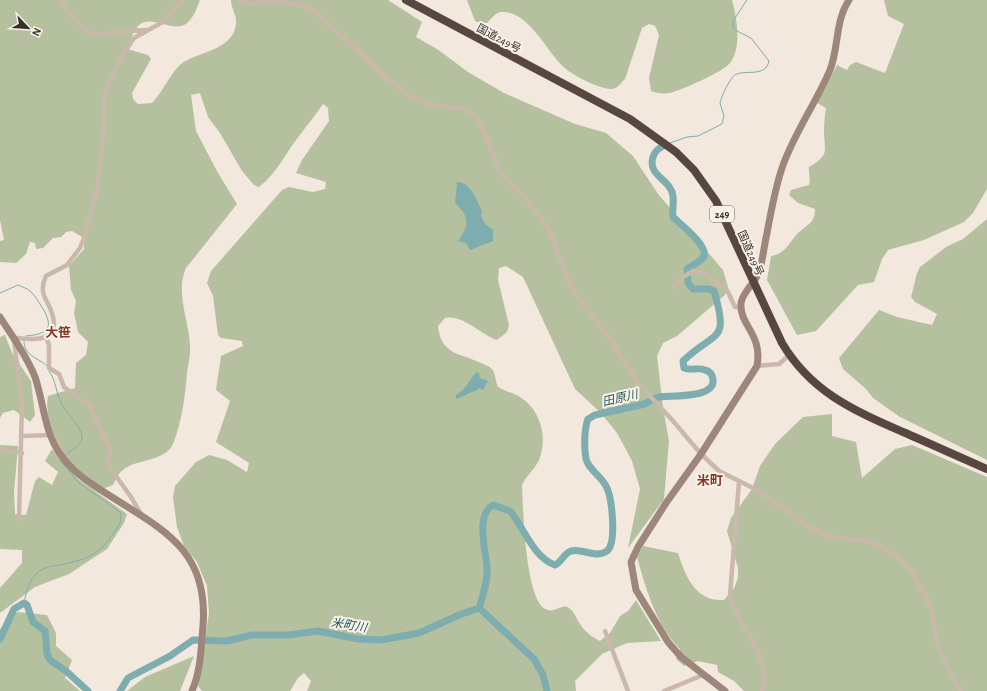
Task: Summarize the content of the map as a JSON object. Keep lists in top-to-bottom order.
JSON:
{
  "streets": {
    "highway": ["国道249号", "249"]
  },
  "districts": ["大笹", "米町"],
  "water": ["田原川", "米町川"],
  "north": "bottom right"
}
